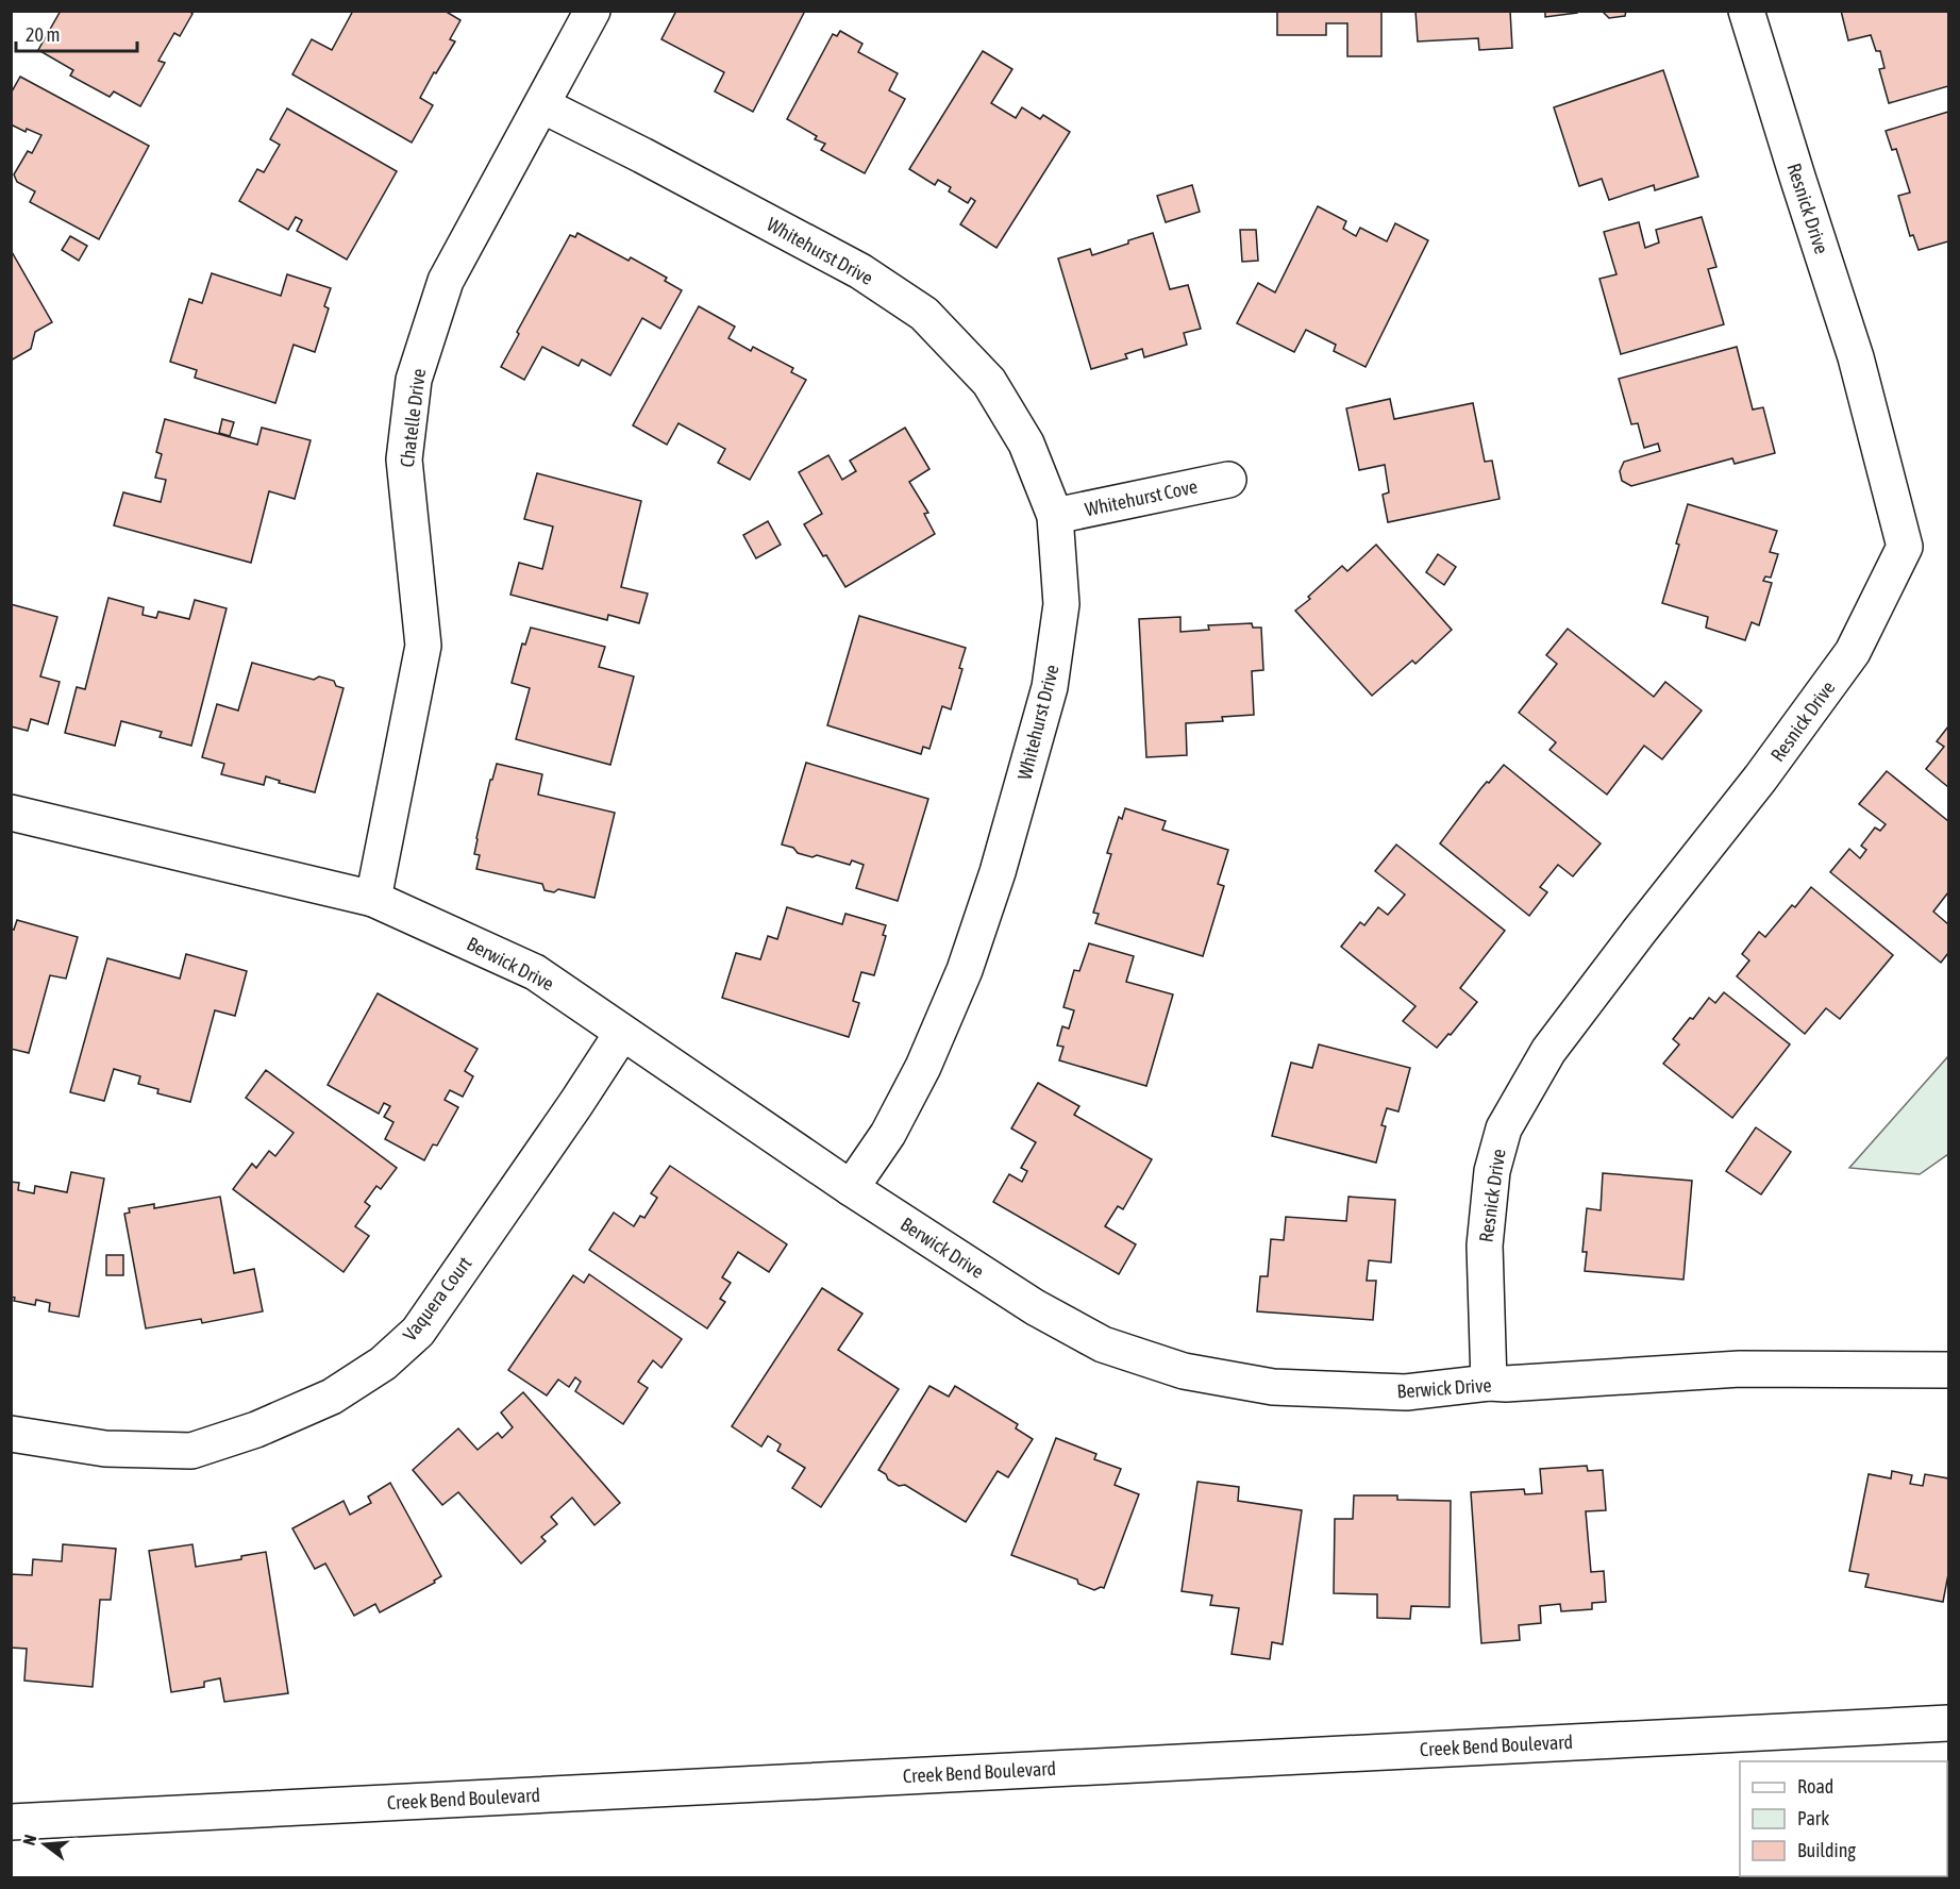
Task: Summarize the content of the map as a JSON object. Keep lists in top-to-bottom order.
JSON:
{
  "streets": {
    "street": [
      "Resnick Drive",
      "Whitehurst Drive",
      "Chatelle Drive",
      "Whitehurst Cove",
      "Berwick Drive",
      "Vaquera Court",
      "Creek Bend Boulevard"
    ]
  },
  "crossings": [
    ["Resnick Drive", "Berwick Drive"],
    ["Whitehurst Drive", "Chatelle Drive"],
    ["Whitehurst Drive", "Whitehurst Cove"],
    ["Whitehurst Drive", "Berwick Drive"],
    ["Chatelle Drive", "Berwick Drive"],
    ["Berwick Drive", "Vaquera Court"]
  ],
  "legend": ["Road", "Park", "Building"],
  "scale_bar": "20 m",
  "north": "left"
}
